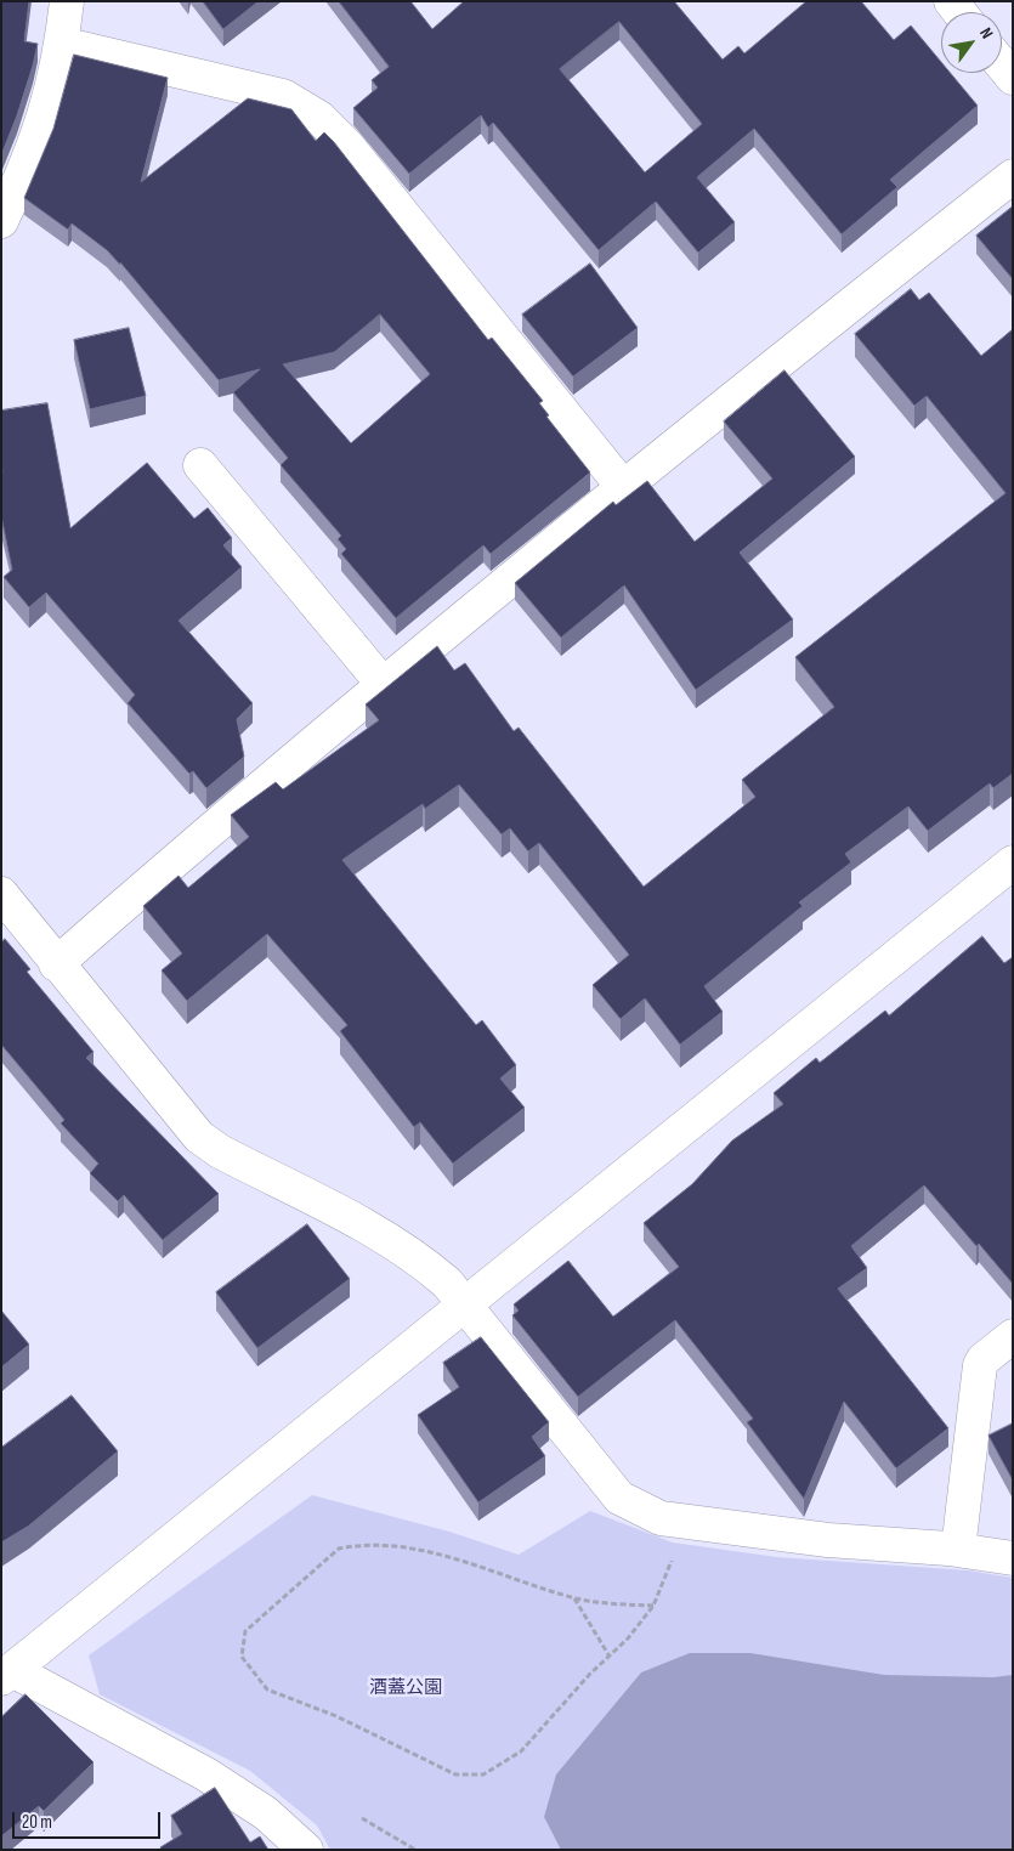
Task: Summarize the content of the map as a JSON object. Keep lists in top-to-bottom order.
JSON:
{
  "parks": ["酒蓋公園"],
  "scale_bar": "20 m",
  "north": "top right"
}
